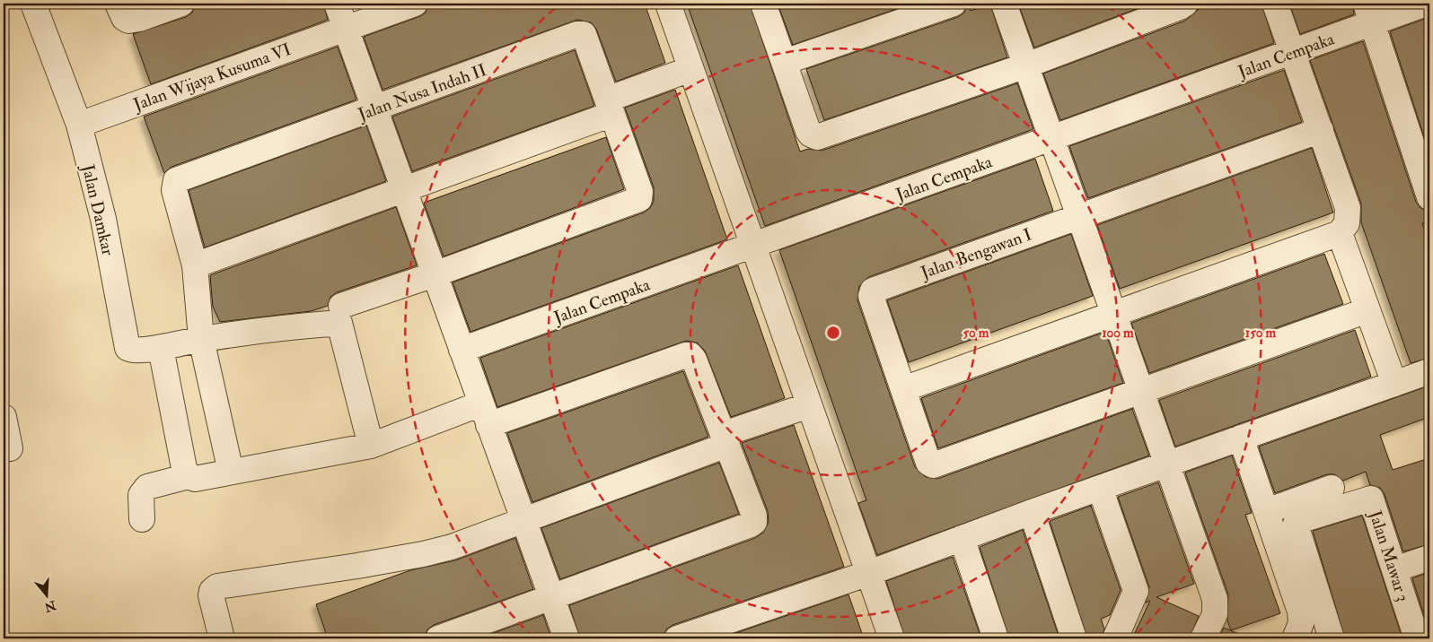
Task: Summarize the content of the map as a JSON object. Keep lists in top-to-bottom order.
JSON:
{
  "streets": {
    "street": [
      "Jalan Cempaka",
      "Jalan Wijaya Kusuma VI",
      "Jalan Nusa Indah II",
      "Jalan Damkar",
      "Jalan Bengawan I",
      "Jalan Mawar 3"
    ]
  },
  "crossings": [
    ["Jalan Wijaya Kusuma VI", "Jalan Damkar"]
  ],
  "north": "bottom",
  "rings": ["50 m", "100 m", "150 m"]
}
